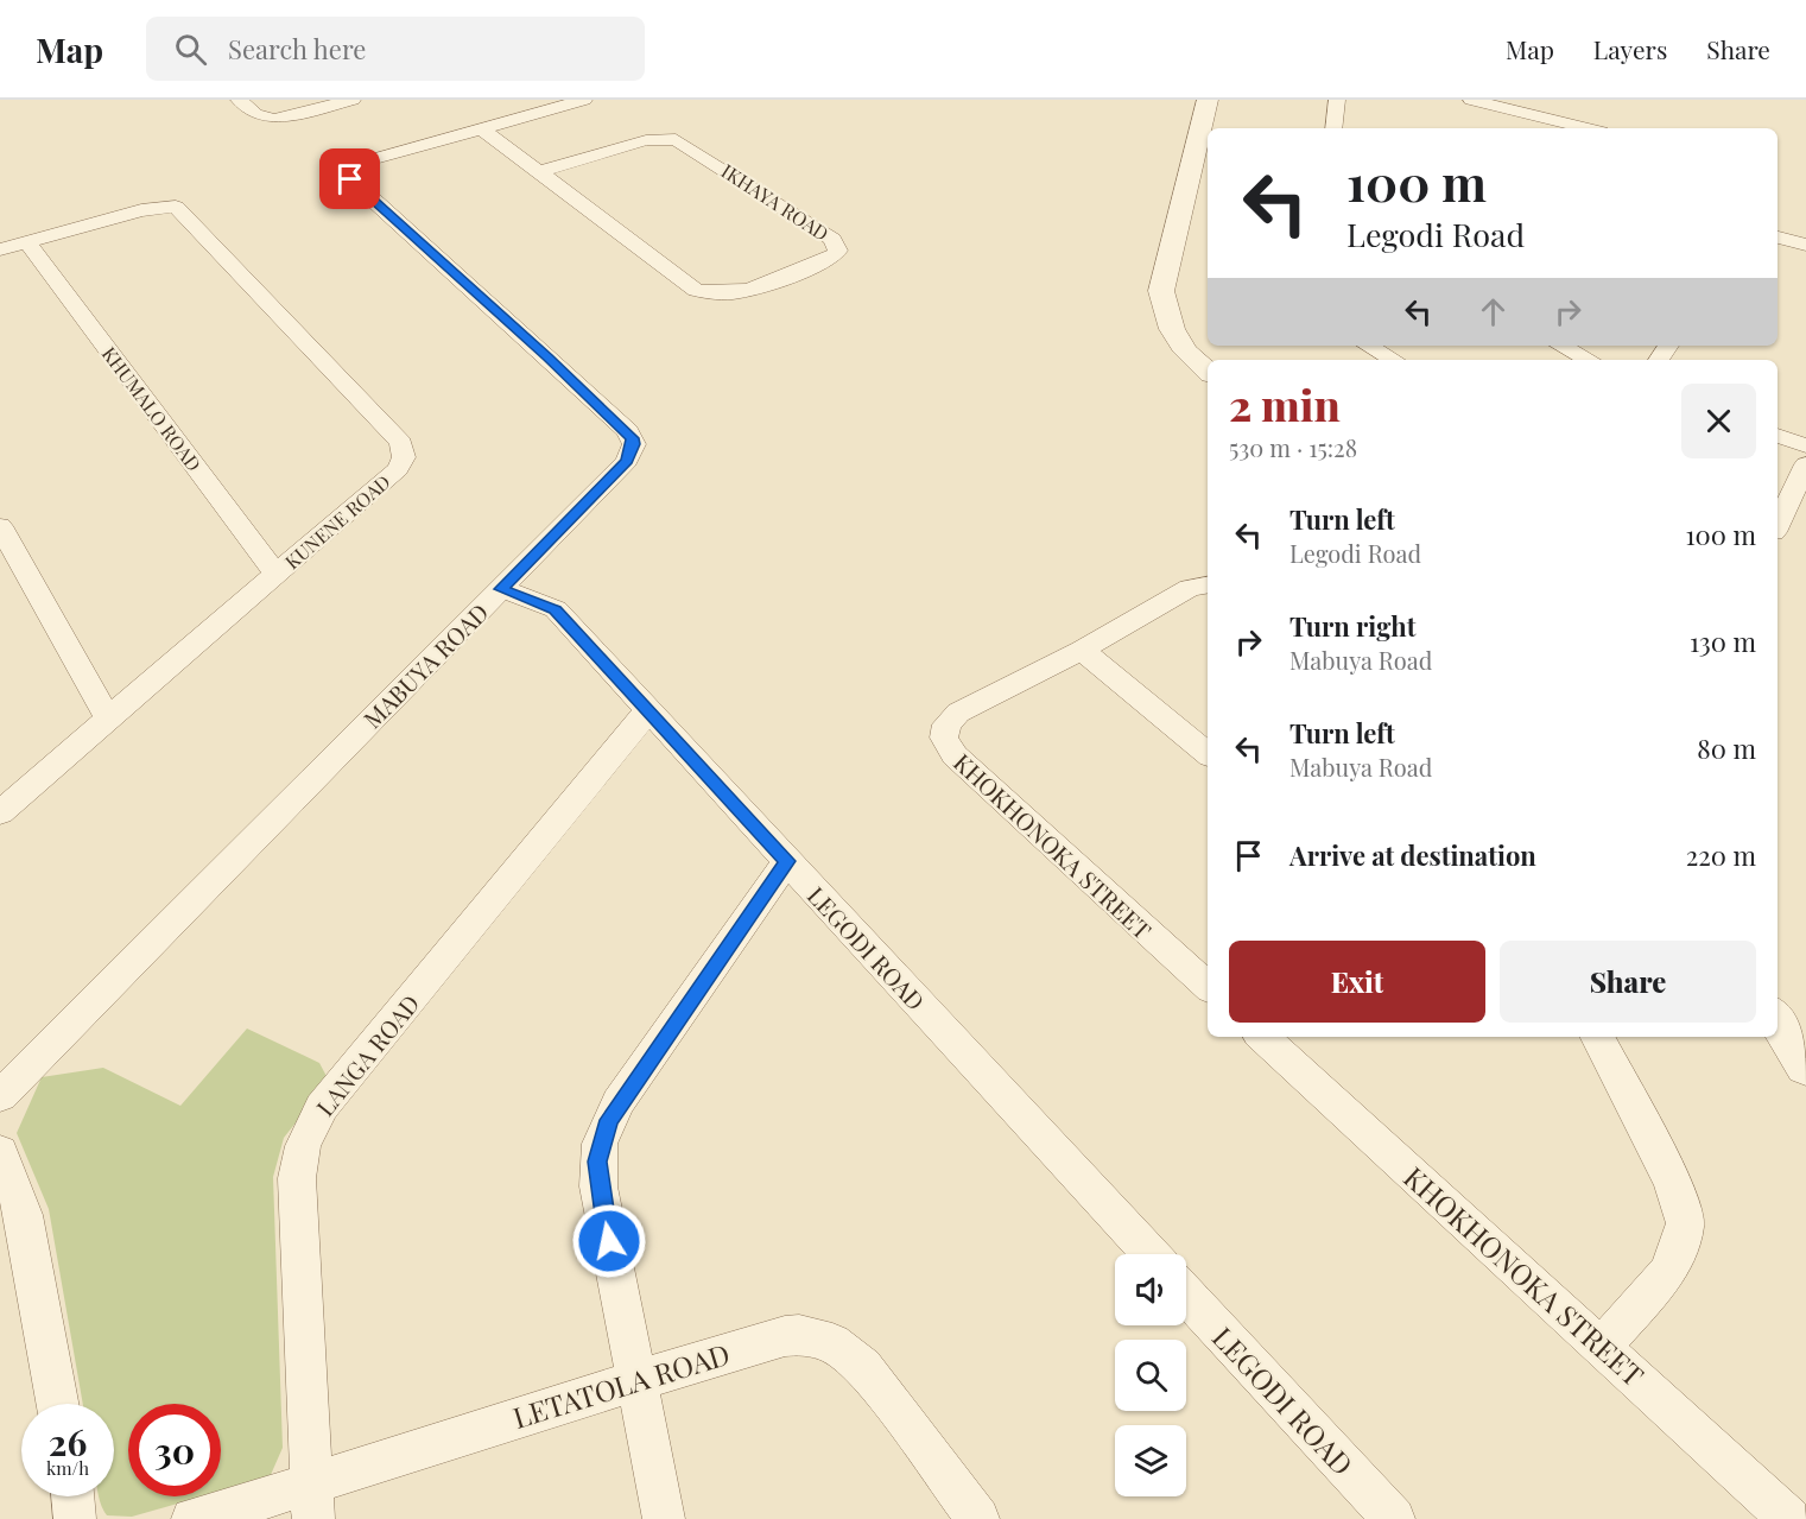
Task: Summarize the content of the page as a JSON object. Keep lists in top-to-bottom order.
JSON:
{
  "streets": {
    "street": [
      "IKHAYA ROAD",
      "KHUMALO ROAD",
      "KUNENE ROAD",
      "MABUYA ROAD",
      "KHOKHONOKA STREET",
      "LEGODI ROAD",
      "LANGA ROAD",
      "LETATOLA ROAD"
    ]
  },
  "crossings": [
    ["IKHAYA ROAD", "MABUYA ROAD"],
    ["KHUMALO ROAD", "KUNENE ROAD"],
    ["MABUYA ROAD", "LEGODI ROAD"],
    ["LEGODI ROAD", "LANGA ROAD"],
    ["LANGA ROAD", "LETATOLA ROAD"]
  ],
  "page": {
    "header": "Map",
    "search": "Search here",
    "nav": ["Map", "Layers", "Share"],
    "turn": ["100 m", "Legodi Road"],
    "heading": ["2 min", "530 m · 15:28"],
    "list": [
      {
        "name": "Turn left",
        "note": "Legodi Road",
        "value": "100 m"
      },
      {
        "name": "Turn right",
        "note": "Mabuya Road",
        "value": "130 m"
      },
      {
        "name": "Turn left",
        "note": "Mabuya Road",
        "value": "80 m"
      },
      {
        "name": "Arrive at destination",
        "value": "220 m"
      }
    ],
    "buttons": ["Exit", "Share"],
    "speed": "26 km/h",
    "limit": "30"
  }
}
